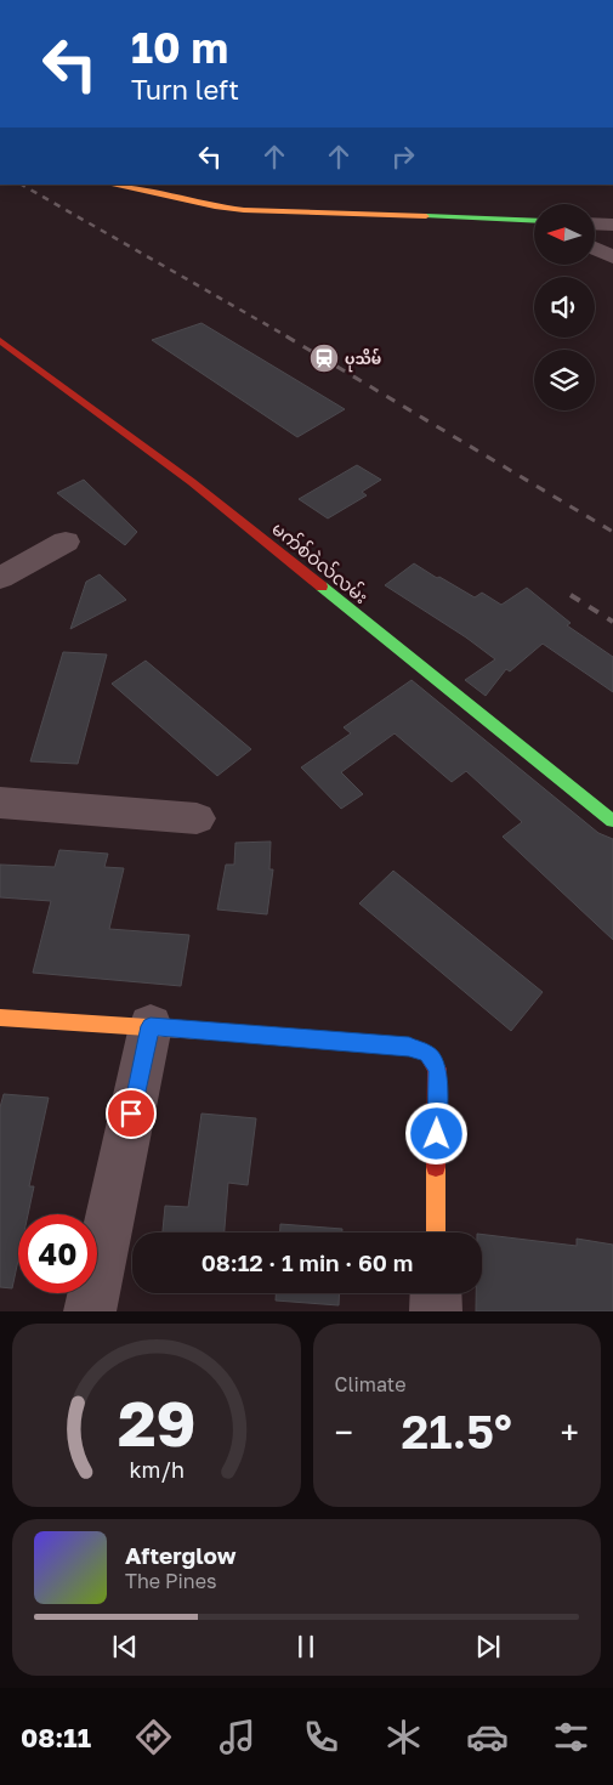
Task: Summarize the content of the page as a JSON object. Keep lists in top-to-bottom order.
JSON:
{
  "streets": {
    "street": ["မက်စ်ဝဲလ်လမ်း"]
  },
  "places": {
    "station": ["ပုသိမ်"]
  },
  "north": "left",
  "page": {
    "turn": ["10 m", "Turn left"],
    "limit": "40",
    "trip": "08:12 · 1 min · 60 m",
    "tile": "Climate",
    "heat": ["−", "21.5°", "+"],
    "song": ["Afterglow", "The Pines"],
    "tabs": "08:11",
    "gauge": ["29", "km/h"]
  }
}
